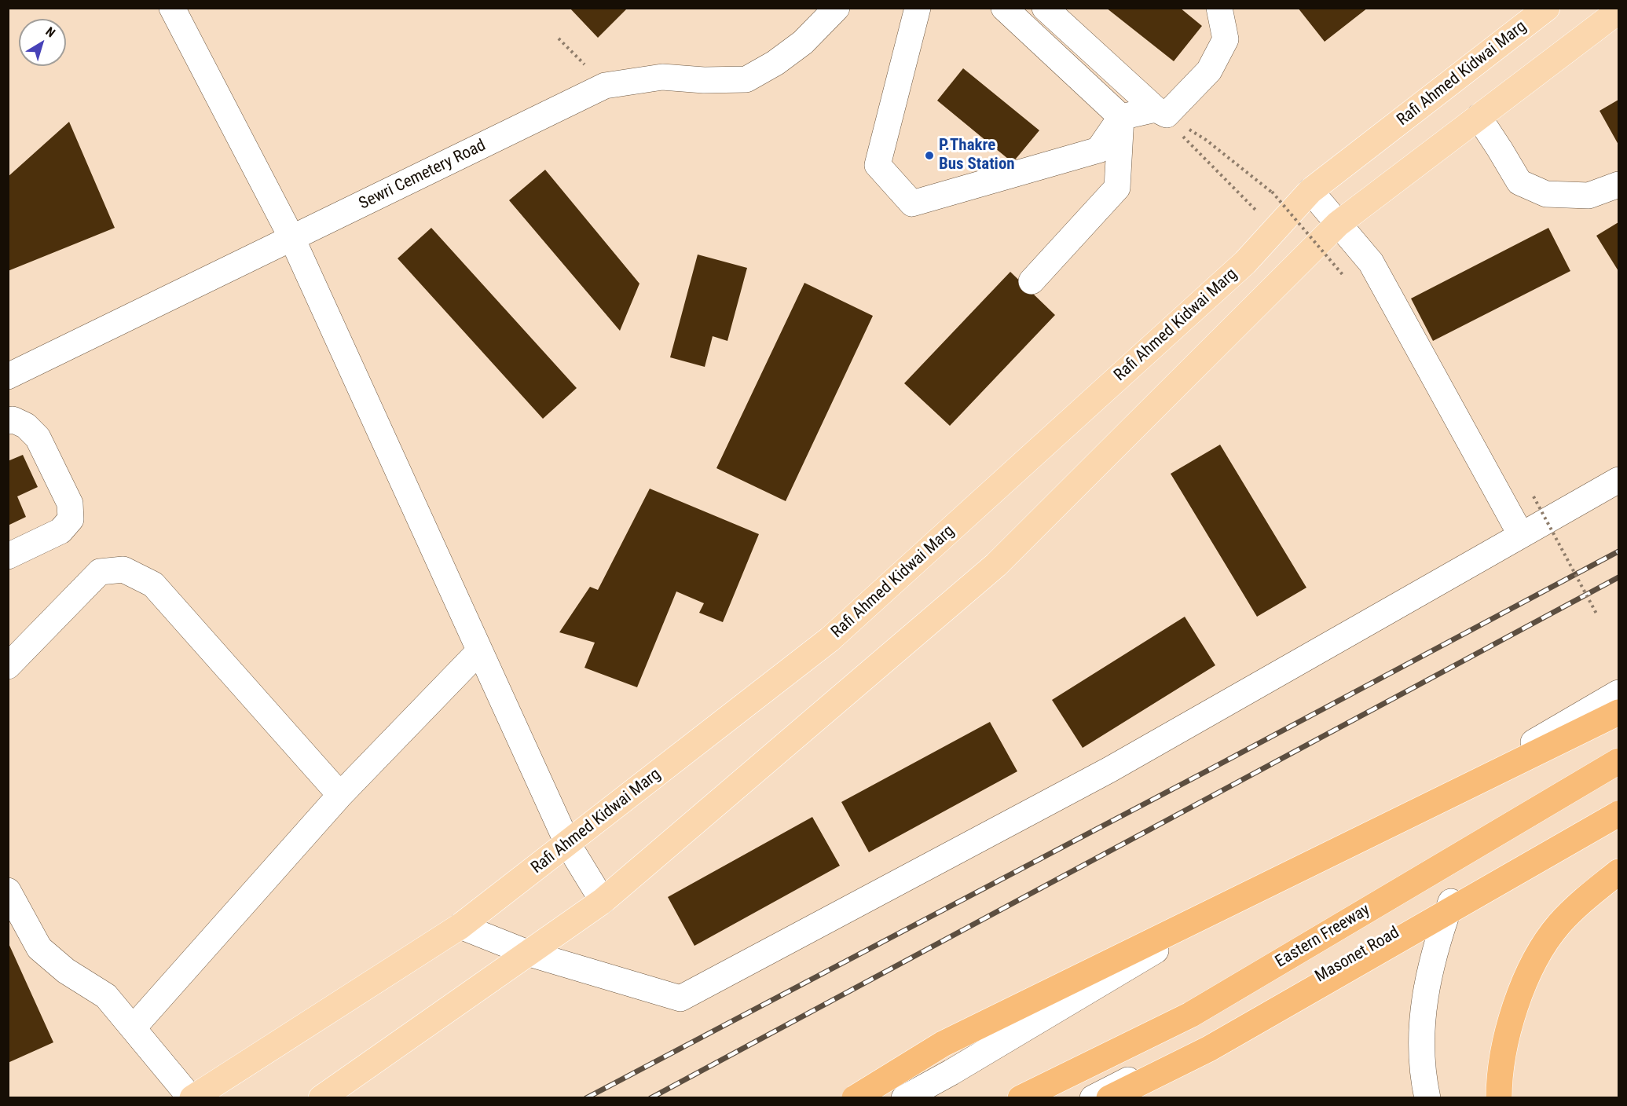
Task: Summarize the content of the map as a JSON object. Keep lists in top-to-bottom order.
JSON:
{
  "streets": {
    "highway": ["Eastern Freeway"],
    "main road": ["Rafi Ahmed Kidwai Marg"],
    "street": ["Sewri Cemetery Road", "Masonet Road"]
  },
  "places": ["P.Thakre Bus Station"],
  "north": "top right"
}
